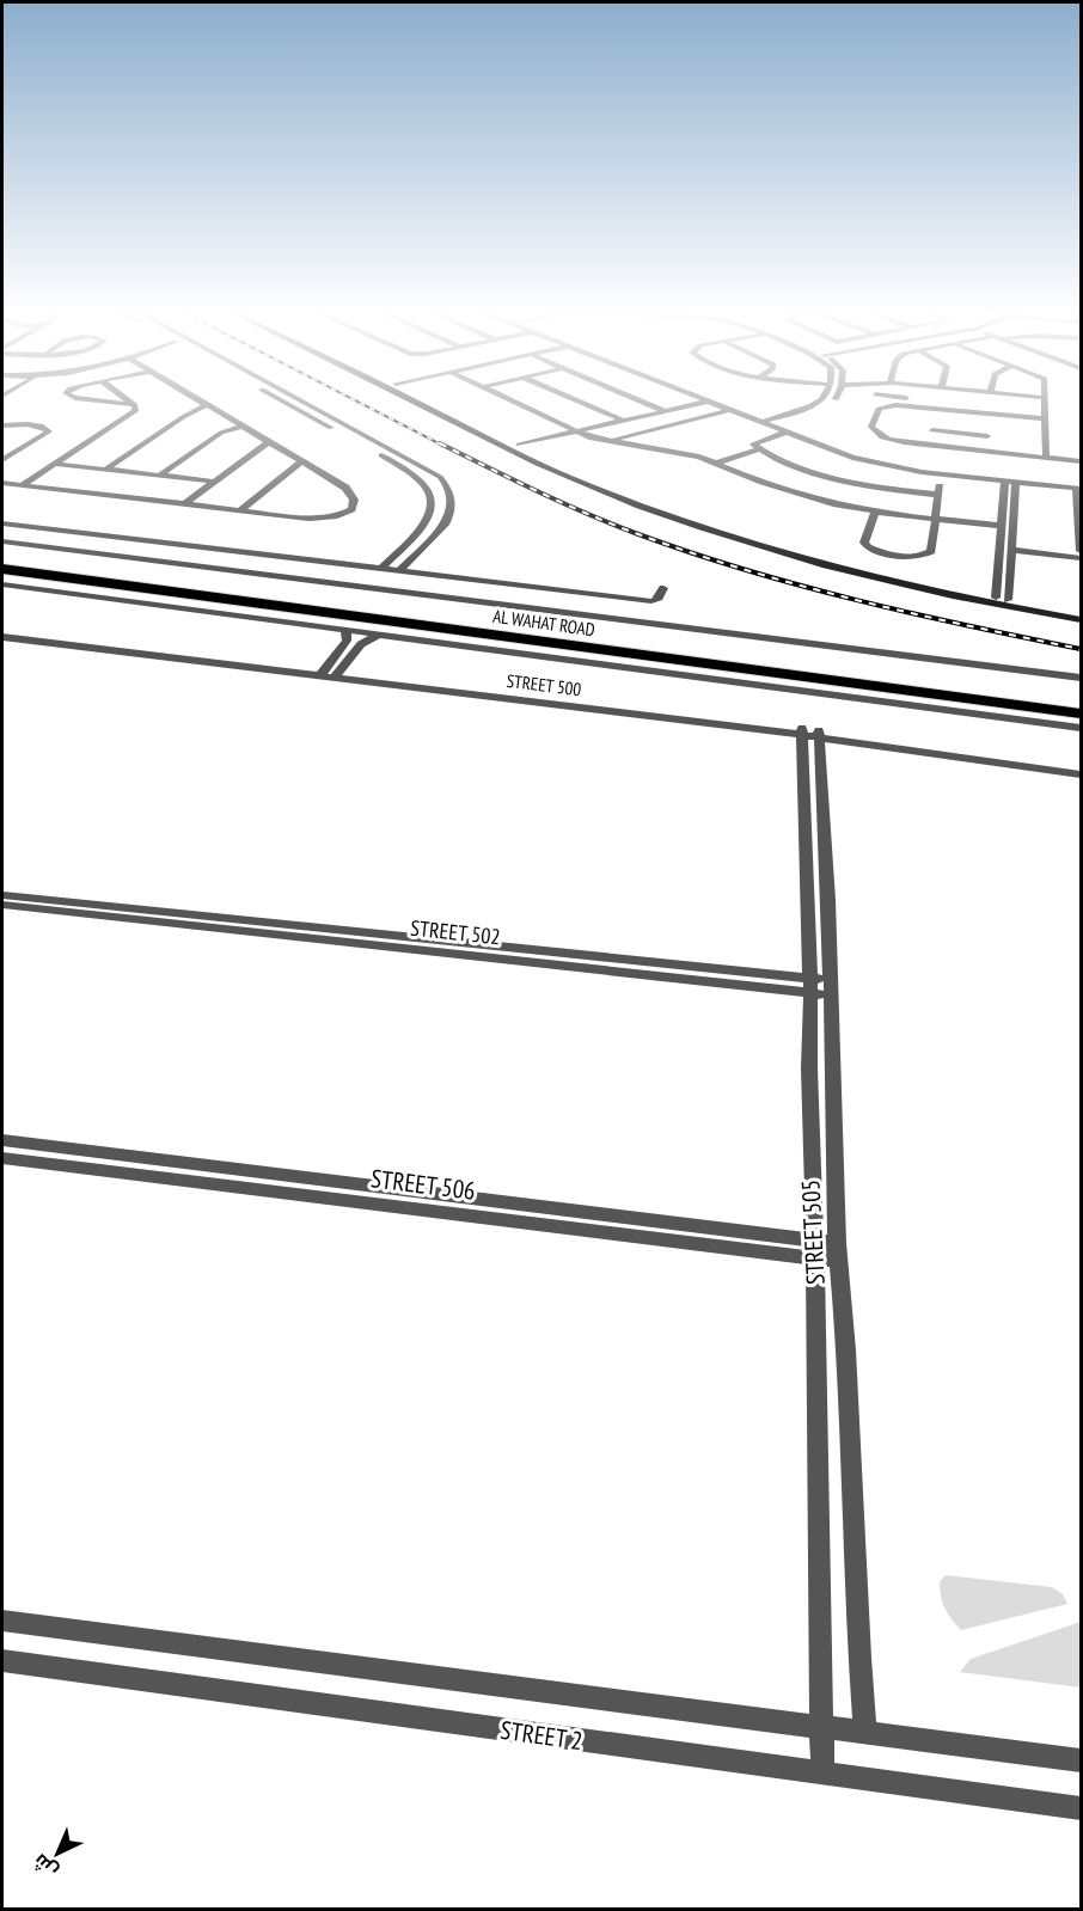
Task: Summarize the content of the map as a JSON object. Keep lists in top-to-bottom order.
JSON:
{
  "streets": {
    "highway": ["AL WAHAT ROAD"],
    "street": [
      "STREET 500",
      "STREET 502",
      "STREET 506",
      "STREET 505",
      "STREET 2"
    ]
  },
  "crossings": [
    ["STREET 500", "STREET 505"],
    ["STREET 502", "STREET 505"],
    ["STREET 506", "STREET 505"],
    ["STREET 505", "STREET 2"]
  ],
  "north": "bottom left"
}
